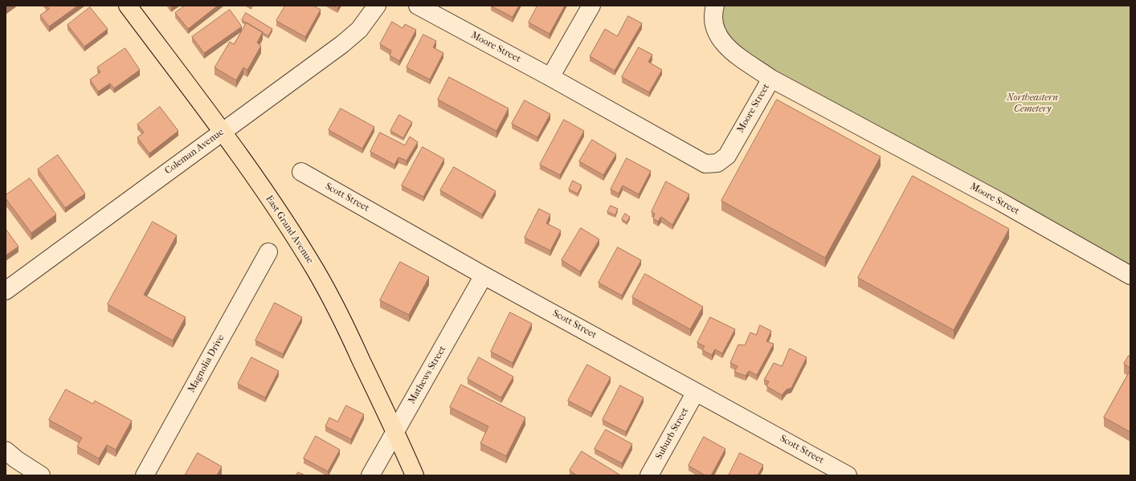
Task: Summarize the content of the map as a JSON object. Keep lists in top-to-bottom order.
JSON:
{
  "streets": {
    "main road": ["East Grand Avenue"],
    "street": [
      "Moore Street",
      "Coleman Avenue",
      "Scott Street",
      "Magnolia Drive",
      "Mathews Street",
      "Suburb Street"
    ]
  },
  "crossings": [
    ["Coleman Avenue", "East Grand Avenue"],
    ["Scott Street", "Mathews Street"],
    ["Scott Street", "Suburb Street"],
    ["East Grand Avenue", "Mathews Street"]
  ],
  "parks": ["Northeastern Cemetery"]
}
